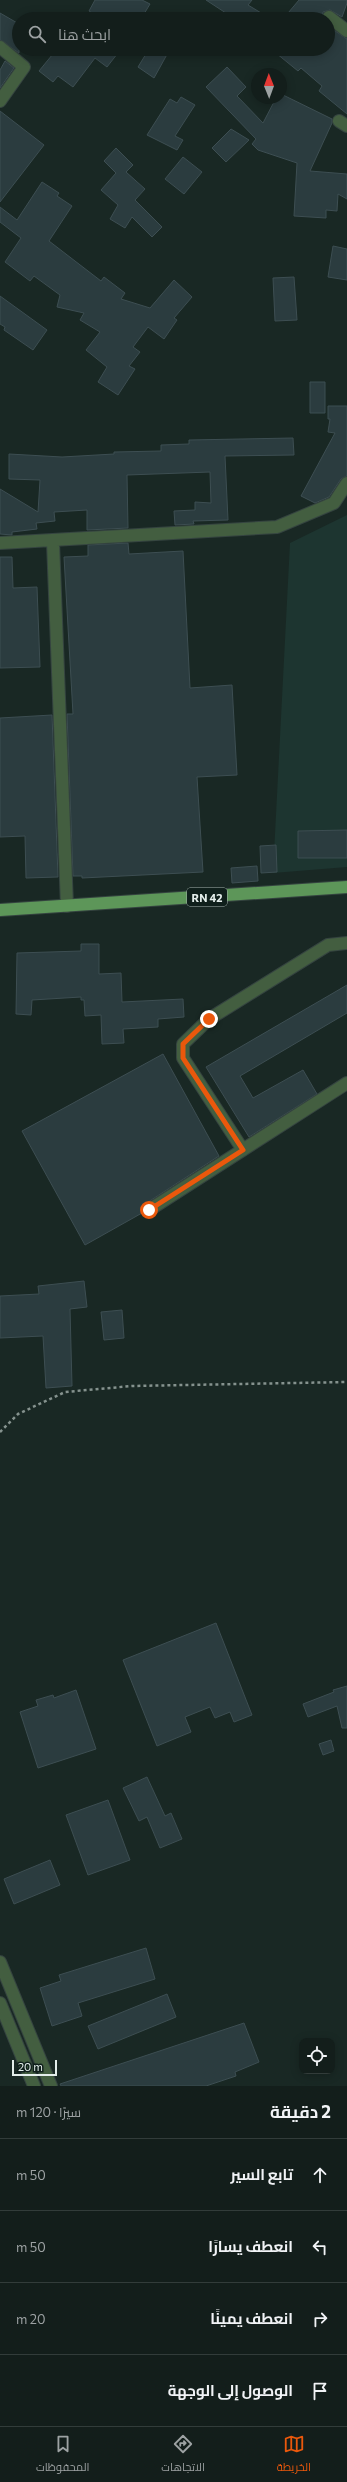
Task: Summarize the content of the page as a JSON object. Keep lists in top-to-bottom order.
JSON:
{
  "streets": {
    "main road": ["RN 42"]
  },
  "scale_bar": "20 m",
  "north": "top",
  "page": {
    "search": "ابحث هنا",
    "scale": "20 m",
    "heading": ["2 دقيقة", "سيرًا · 120 m"],
    "list": [
      ["تابع السير", "50 m"],
      ["انعطف يسارًا", "50 m"],
      ["انعطف يمينًا", "20 m"],
      "الوصول إلى الوجهة"
    ],
    "nav": ["الخريطة", "الاتجاهات", "المحفوظات"]
  }
}
